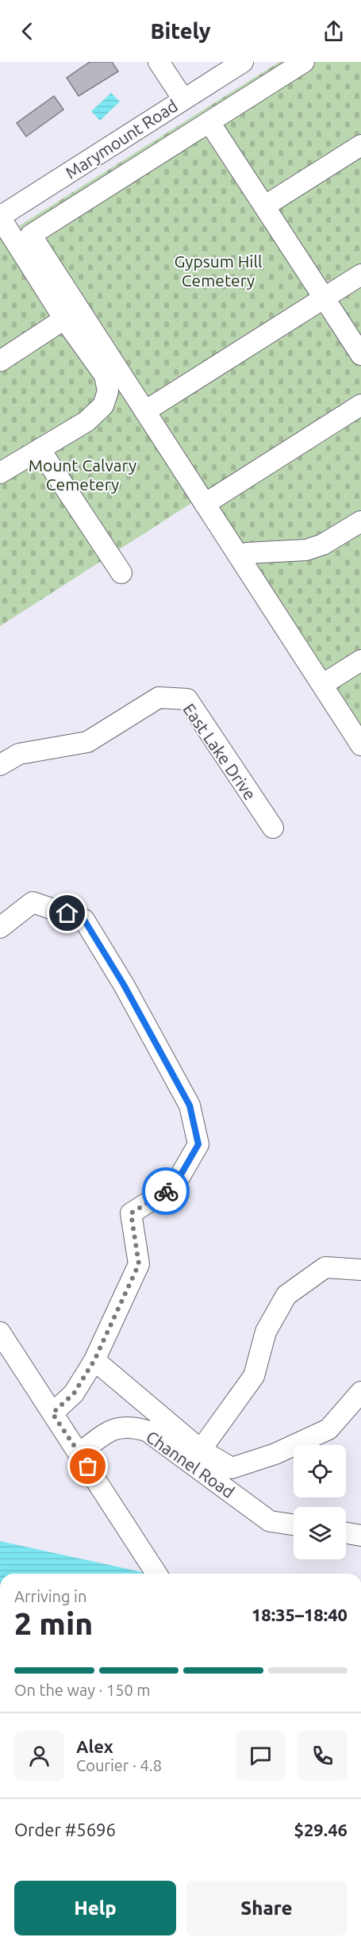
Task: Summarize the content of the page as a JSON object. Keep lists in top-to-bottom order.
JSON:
{
  "streets": {
    "street": ["Marymount Road", "East Lake Drive", "Channel Road"]
  },
  "parks": ["Gypsum Hill Cemetery", "Mount Calvary Cemetery"],
  "page": {
    "header": "Bitely",
    "heading": ["2 min", "Arriving in", "18:35–18:40"],
    "panel": [
      "Alex",
      "Courier · 4.8",
      "Order #5696",
      "$29.46"
    ],
    "bar": "On the way · 150 m",
    "buttons": ["Help", "Share"]
  }
}
